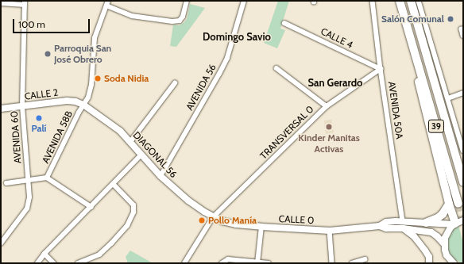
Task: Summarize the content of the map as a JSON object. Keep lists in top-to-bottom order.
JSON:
{
  "streets": {
    "highway": ["39"],
    "main road": ["CALLE 2", "DIAGONAL 56", "CALLE 0"],
    "street": [
      "CALLE 4",
      "AVENIDA 56",
      "AVENIDA 50A",
      "TRANSVERSAL 0",
      "AVENIDA 60",
      "AVENIDA 58B"
    ]
  },
  "crossings": [
    ["CALLE 4", "AVENIDA 50A"],
    ["CALLE 4", "TRANSVERSAL 0"],
    ["AVENIDA 56", "DIAGONAL 56"],
    ["CALLE 2", "AVENIDA 60"],
    ["CALLE 2", "AVENIDA 58B"],
    ["CALLE 2", "DIAGONAL 56"],
    ["AVENIDA 50A", "TRANSVERSAL 0"],
    ["AVENIDA 50A", "CALLE 0"],
    ["TRANSVERSAL 0", "DIAGONAL 56"],
    ["TRANSVERSAL 0", "CALLE 0"],
    ["AVENIDA 58B", "DIAGONAL 56"],
    ["DIAGONAL 56", "CALLE 0"]
  ],
  "districts": ["Domingo Savio", "San Gerardo"],
  "places": [
    "Salón Comunal",
    "Parroquia San José Obrero",
    "Soda Nidia",
    "Palí",
    "Kinder Manitas Activas",
    "Pollo Manía"
  ],
  "scale_bar": "100 m"
}
